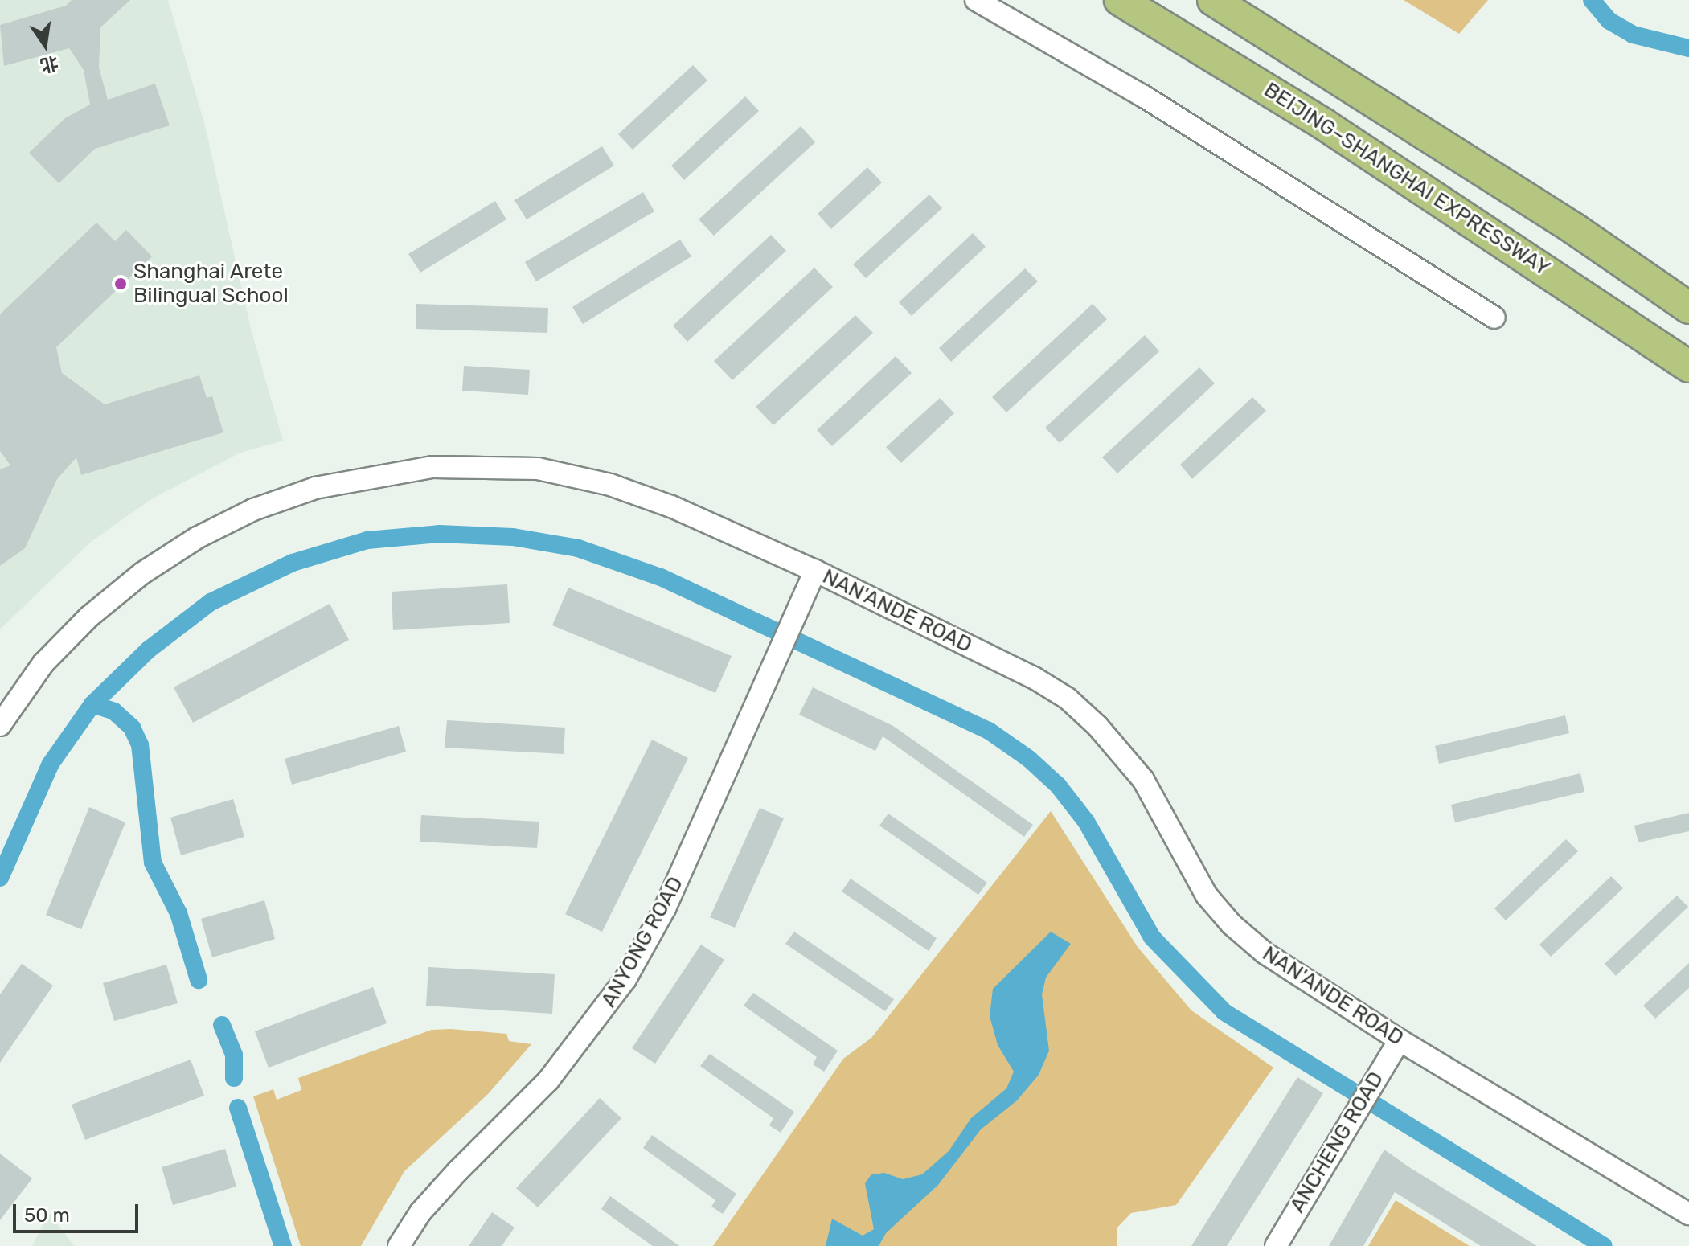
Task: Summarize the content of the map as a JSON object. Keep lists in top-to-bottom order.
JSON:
{
  "streets": {
    "highway": ["BEIJING–SHANGHAI EXPRESSWAY"],
    "street": ["NAN'ANDE ROAD", "ANYONG ROAD", "ANCHENG ROAD"]
  },
  "crossings": [
    ["NAN'ANDE ROAD", "ANYONG ROAD"],
    ["NAN'ANDE ROAD", "ANCHENG ROAD"]
  ],
  "places": ["Shanghai Arete Bilingual School"],
  "scale_bar": "50 m",
  "north": "bottom"
}
